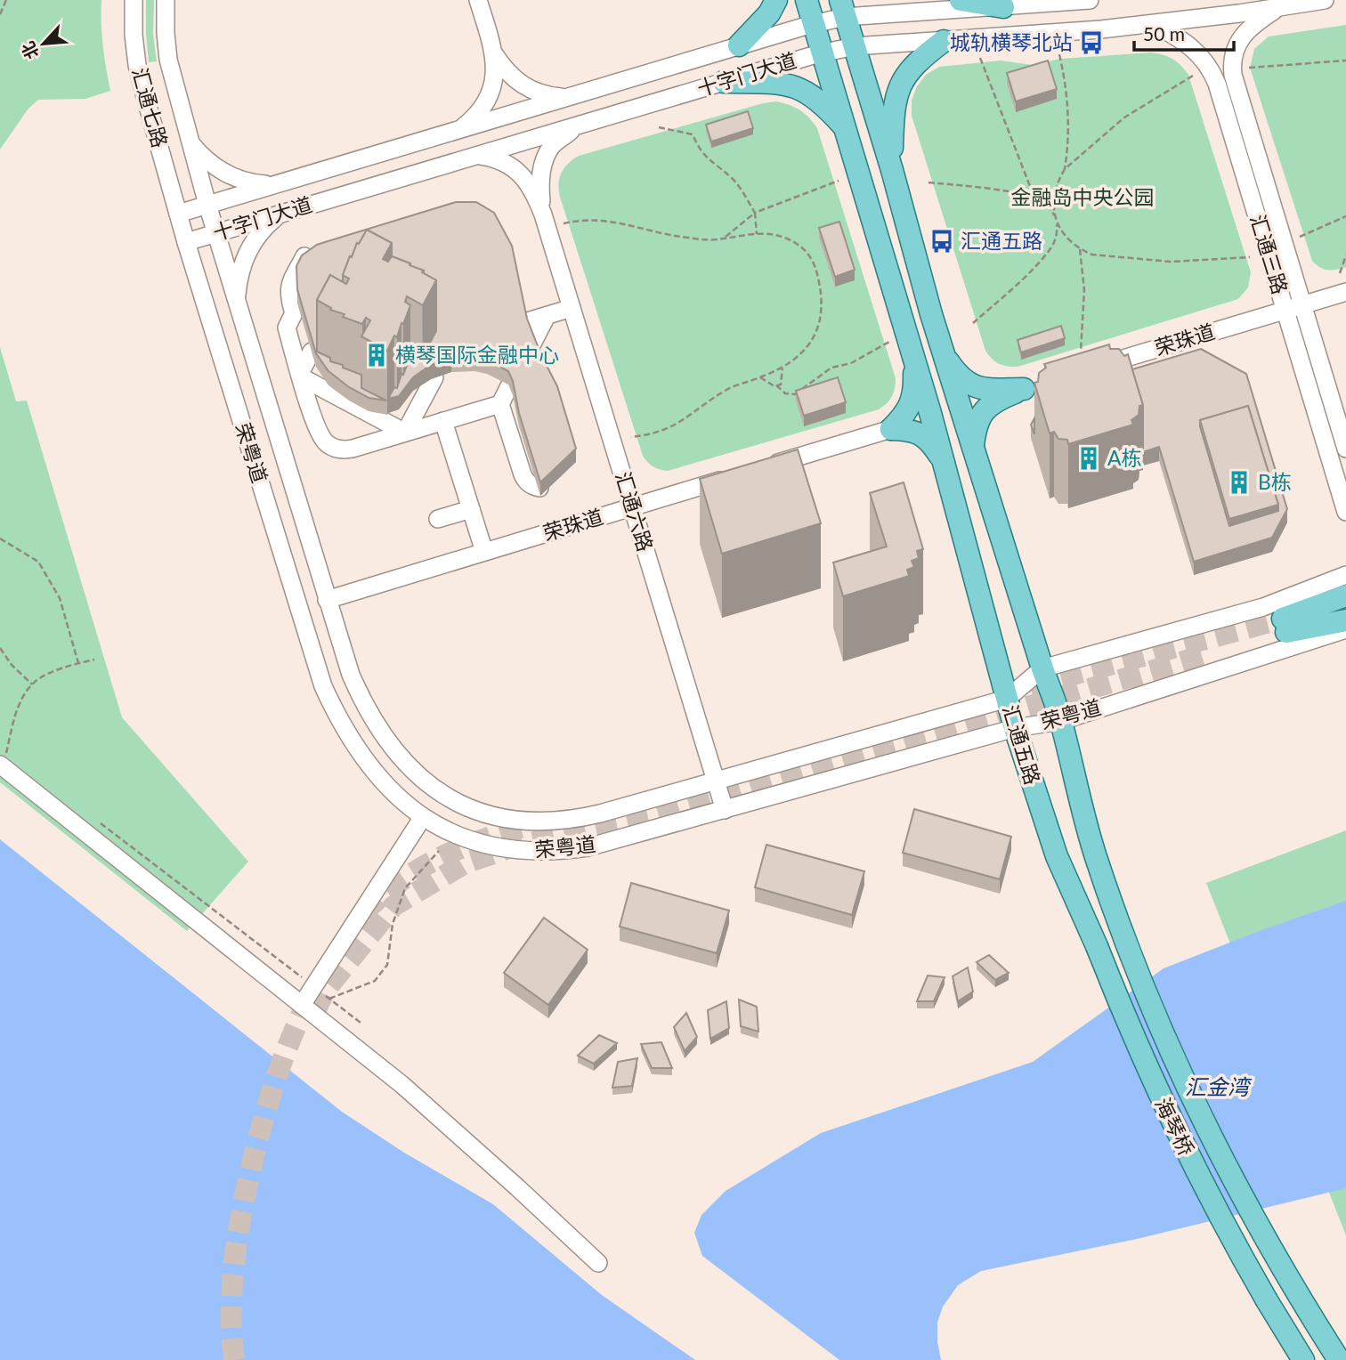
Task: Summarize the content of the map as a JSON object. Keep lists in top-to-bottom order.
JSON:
{
  "streets": {
    "main road": ["汇通五路", "海琴桥"],
    "street": [
      "十字门大道",
      "汇通七路",
      "汇通三路",
      "荣珠道",
      "荣粤道",
      "汇通六路"
    ]
  },
  "crossings": [
    ["十字门大道", "汇通七路"],
    ["十字门大道", "汇通三路"],
    ["十字门大道", "荣粤道"],
    ["十字门大道", "汇通六路"],
    ["十字门大道", "汇通五路"],
    ["汇通七路", "荣粤道"],
    ["汇通三路", "荣珠道"],
    ["荣珠道", "荣粤道"],
    ["荣珠道", "汇通六路"],
    ["荣粤道", "汇通六路"],
    ["荣粤道", "汇通五路"],
    ["汇通五路", "海琴桥"]
  ],
  "water": ["汇金湾"],
  "parks": ["金融岛中央公园"],
  "places": {
    "bus stop": ["城轨横琴北站", "汇通五路"],
    "building": ["横琴国际金融中心", "A栋", "B栋"]
  },
  "scale_bar": "50 m",
  "north": "bottom left"
}
